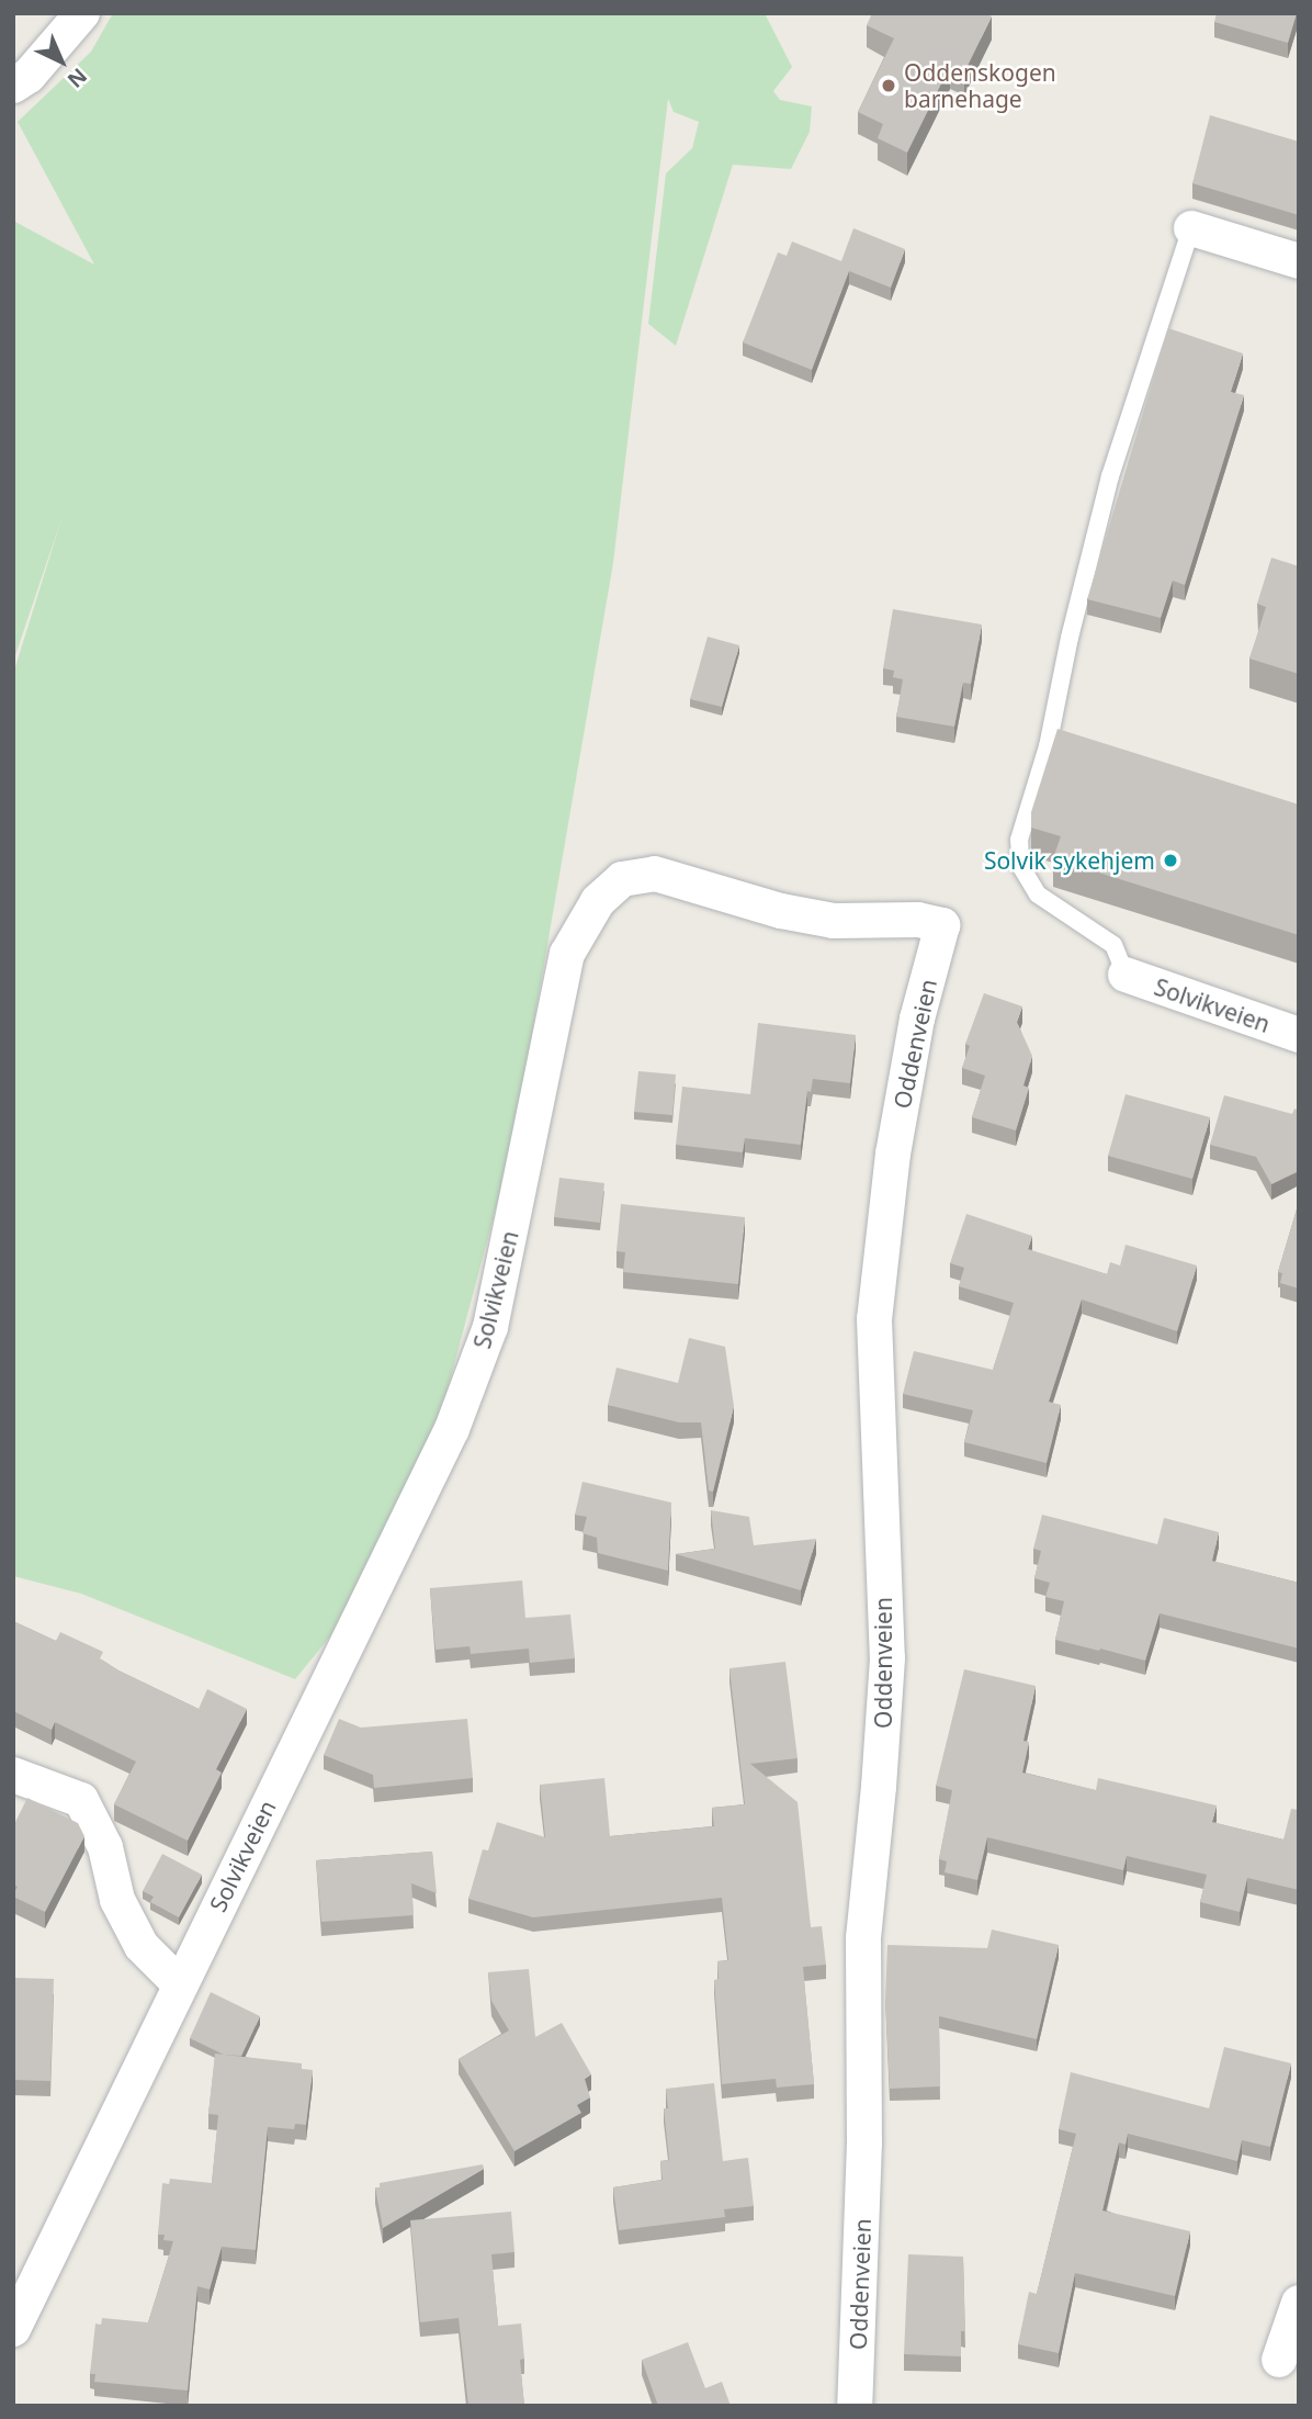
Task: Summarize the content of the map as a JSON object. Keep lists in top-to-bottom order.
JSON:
{
  "streets": {
    "street": ["Solvikveien", "Oddenveien"]
  },
  "crossings": [
    ["Solvikveien", "Oddenveien"]
  ],
  "places": ["Oddenskogen barnehage", "Solvik sykehjem"],
  "north": "bottom right"
}
